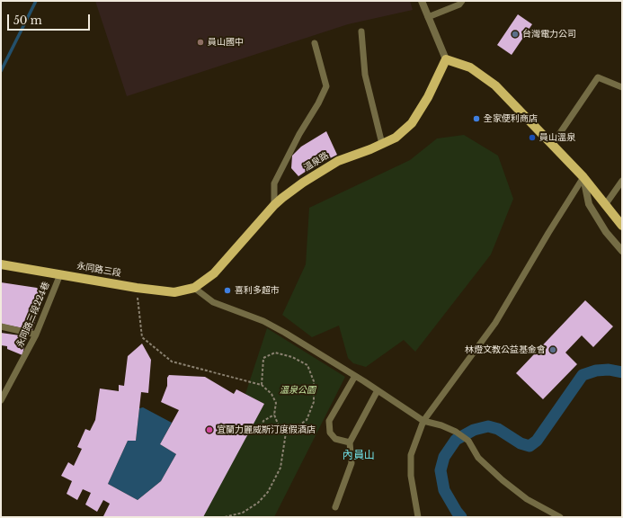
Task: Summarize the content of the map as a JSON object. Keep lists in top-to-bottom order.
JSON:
{
  "streets": {
    "main road": ["溫泉路", "永同路三段"],
    "lane": ["永同路三段224巷"]
  },
  "crossings": [
    ["溫泉路", "永同路三段"],
    ["永同路三段", "永同路三段224巷"]
  ],
  "districts": ["內員山"],
  "parks": ["溫泉公園"],
  "places": [
    "台灣電力公司",
    "員山國中",
    "全家便利商店",
    "員山溫泉",
    "喜利多超市",
    "林燈文教公益基金會",
    "宜蘭力麗威斯汀度假酒店"
  ],
  "scale_bar": "50 m"
}
